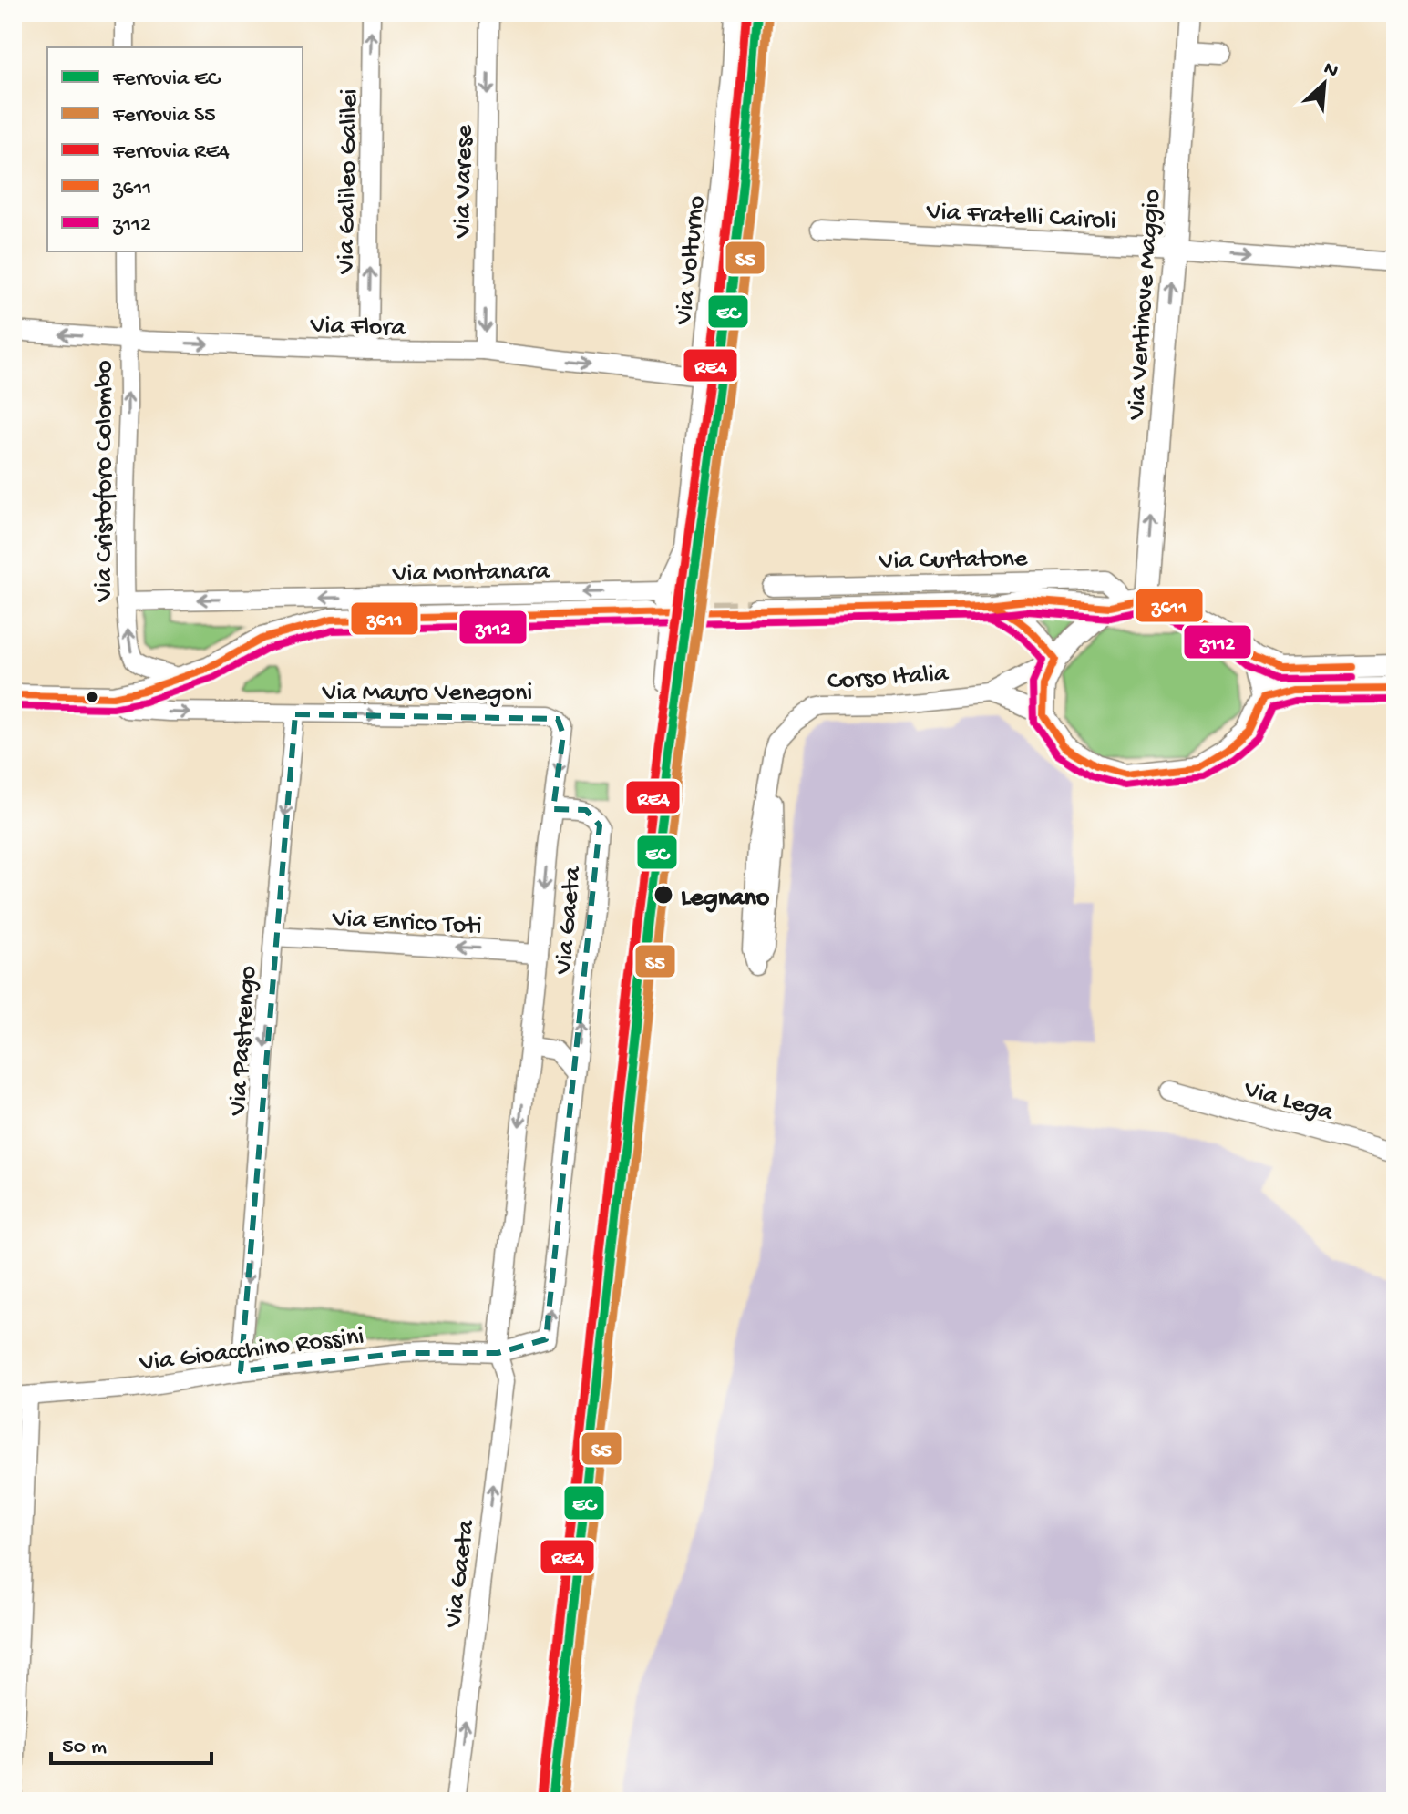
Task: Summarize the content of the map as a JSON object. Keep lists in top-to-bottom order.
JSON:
{
  "streets": {
    "street": [
      "Via Galileo Galilei",
      "Via Varese",
      "Via Fratelli Cairoli",
      "Via Volturno",
      "Via Ventinove Maggio",
      "Via Flora",
      "Via Cristoforo Colombo",
      "Via Curtatone",
      "Via Montanara",
      "Corso Italia",
      "Via Mauro Venegoni",
      "Via Enrico Toti",
      "Via Gaeta",
      "Via Pastrengo",
      "Via Lega",
      "Via Gioacchino Rossini"
    ]
  },
  "crossings": [
    ["Via Galileo Galilei", "Via Flora"],
    ["Via Varese", "Via Flora"],
    ["Via Fratelli Cairoli", "Via Ventinove Maggio"],
    ["Via Volturno", "Via Flora"],
    ["Via Volturno", "Via Montanara"],
    ["Via Ventinove Maggio", "Via Curtatone"],
    ["Via Ventinove Maggio", "Corso Italia"],
    ["Via Flora", "Via Cristoforo Colombo"],
    ["Via Cristoforo Colombo", "Via Montanara"],
    ["Via Curtatone", "Corso Italia"],
    ["Via Mauro Venegoni", "Via Gaeta"],
    ["Via Mauro Venegoni", "Via Pastrengo"],
    ["Via Enrico Toti", "Via Gaeta"],
    ["Via Enrico Toti", "Via Pastrengo"],
    ["Via Gaeta", "Via Gioacchino Rossini"],
    ["Via Pastrengo", "Via Gioacchino Rossini"]
  ],
  "one_way": [
    "Via Galileo Galilei",
    "Via Varese",
    "Via Fratelli Cairoli",
    "Via Ventinove Maggio",
    "Via Cristoforo Colombo",
    "Via Enrico Toti",
    "Via Pastrengo"
  ],
  "places": ["Legnano"],
  "lines": [
    "rail line EC",
    "rail line RE4",
    "rail line S5",
    "transit line z611",
    "transit line z112"
  ],
  "legend": [
    "Ferrovia EC",
    "Ferrovia S5",
    "Ferrovia RE4",
    "z611",
    "z112"
  ],
  "scale_bar": "50 m",
  "north": "top right"
}
